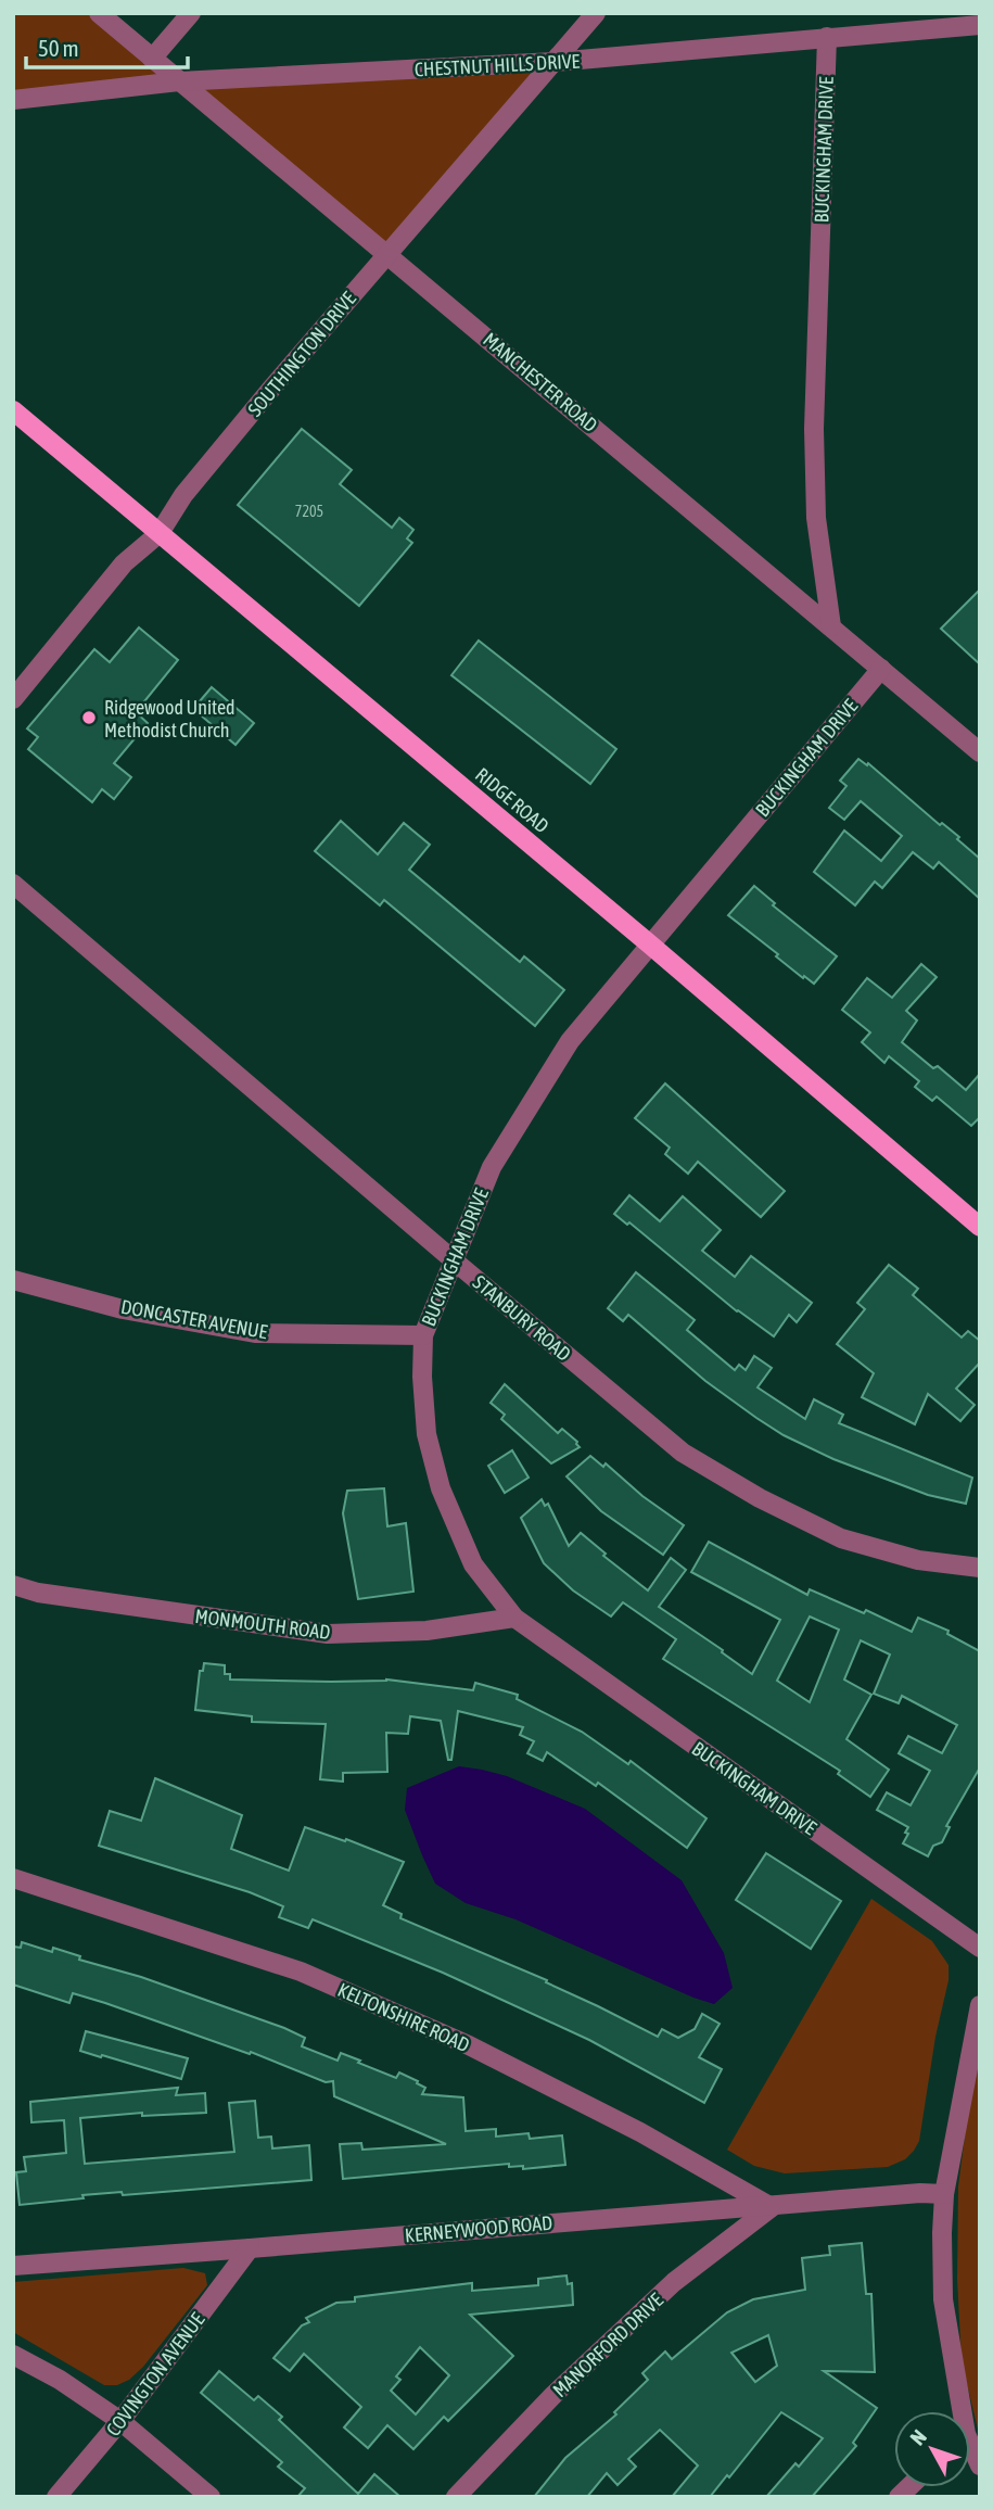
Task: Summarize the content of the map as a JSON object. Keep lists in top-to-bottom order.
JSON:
{
  "streets": {
    "main road": ["RIDGE ROAD"],
    "street": [
      "CHESTNUT HILLS DRIVE",
      "BUCKINGHAM DRIVE",
      "SOUTHINGTON DRIVE",
      "MANCHESTER ROAD",
      "STANBURY ROAD",
      "DONCASTER AVENUE",
      "MONMOUTH ROAD",
      "KELTONSHIRE ROAD",
      "KERNEYWOOD ROAD",
      "MANORFORD DRIVE",
      "COVINGTON AVENUE"
    ]
  },
  "crossings": [
    ["CHESTNUT HILLS DRIVE", "BUCKINGHAM DRIVE"],
    ["CHESTNUT HILLS DRIVE", "SOUTHINGTON DRIVE"],
    ["CHESTNUT HILLS DRIVE", "MANCHESTER ROAD"],
    ["BUCKINGHAM DRIVE", "MANCHESTER ROAD"],
    ["BUCKINGHAM DRIVE", "RIDGE ROAD"],
    ["BUCKINGHAM DRIVE", "STANBURY ROAD"],
    ["BUCKINGHAM DRIVE", "DONCASTER AVENUE"],
    ["BUCKINGHAM DRIVE", "MONMOUTH ROAD"],
    ["SOUTHINGTON DRIVE", "MANCHESTER ROAD"],
    ["SOUTHINGTON DRIVE", "RIDGE ROAD"],
    ["KELTONSHIRE ROAD", "KERNEYWOOD ROAD"],
    ["KELTONSHIRE ROAD", "MANORFORD DRIVE"],
    ["KERNEYWOOD ROAD", "MANORFORD DRIVE"],
    ["KERNEYWOOD ROAD", "COVINGTON AVENUE"]
  ],
  "places": ["Ridgewood United Methodist Church"],
  "house_numbers": ["7205"],
  "scale_bar": "50 m",
  "north": "top left"
}
